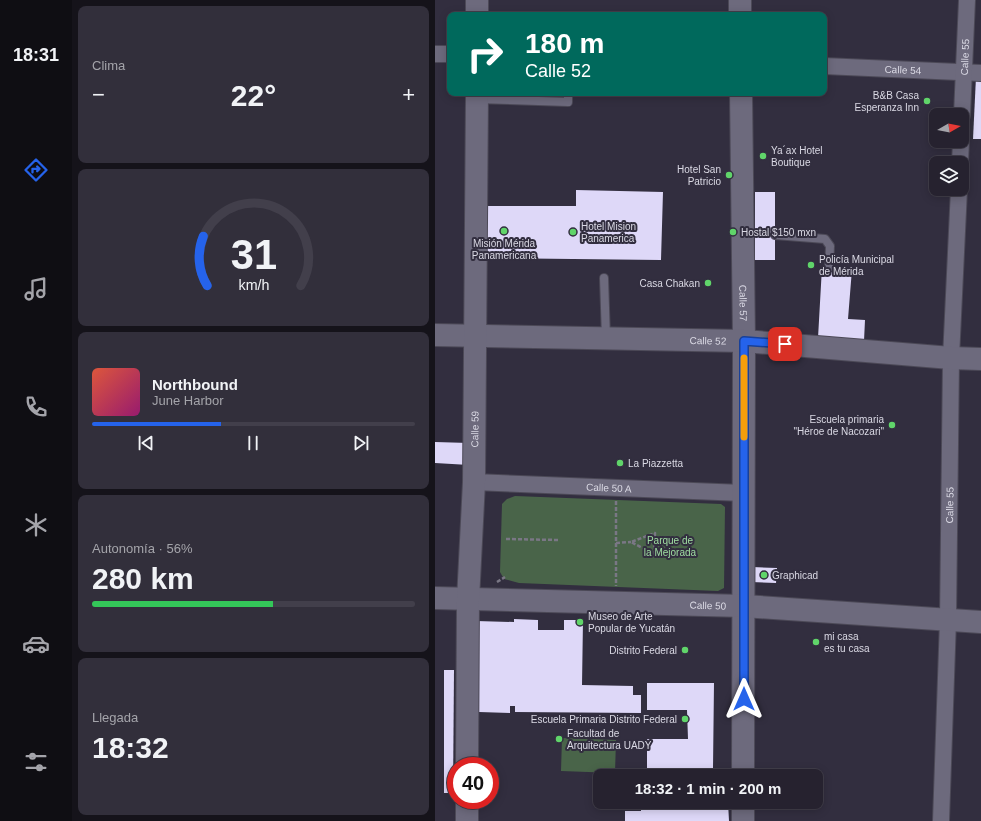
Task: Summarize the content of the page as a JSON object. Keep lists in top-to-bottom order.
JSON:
{
  "streets": {
    "main road": [
      "Calle 57",
      "Calle 52",
      "Calle 59",
      "Calle 50"
    ],
    "street": ["Calle 55", "Calle 54", "Calle 50 A"]
  },
  "crossings": [
    ["Calle 55", "Calle 54"],
    ["Calle 55", "Calle 52"],
    ["Calle 55", "Calle 50"],
    ["Calle 57", "Calle 52"],
    ["Calle 57", "Calle 50 A"],
    ["Calle 57", "Calle 50"],
    ["Calle 52", "Calle 59"],
    ["Calle 59", "Calle 50 A"],
    ["Calle 59", "Calle 50"]
  ],
  "parks": ["Parque de la Mejorada"],
  "places": [
    "B&B Casa Esperanza Inn",
    "Ya´ax Hotel Boutique",
    "Hotel San Patricio",
    "Misión Mérida Panamericana",
    "Hotel Mision Panamerica",
    "Hostal $150 mxn",
    "Policía Municipal de Mérida",
    "Casa Chakan",
    "Escuela primaria \"Héroe de Nacozari\"",
    "La Piazzetta",
    "Graphicad",
    "Museo de Arte Popular de Yucatán",
    "mi casa es tu casa",
    "Distrito Federal",
    "Escuela Primaria Distrito Federal",
    "Facultad de Arquitectura UADY"
  ],
  "north": "right",
  "page": {
    "tabs": "18:31",
    "tile": [
      "Clima",
      ["Autonomía · 56%", "280 km"],
      ["Llegada", "18:32"]
    ],
    "turn": ["180 m", "Calle 52"],
    "heat": ["−", "22°", "+"],
    "song": ["Northbound", "June Harbor"],
    "limit": "40",
    "trip": "18:32 · 1 min · 200 m",
    "gauge": ["31", "km/h"]
  }
}
